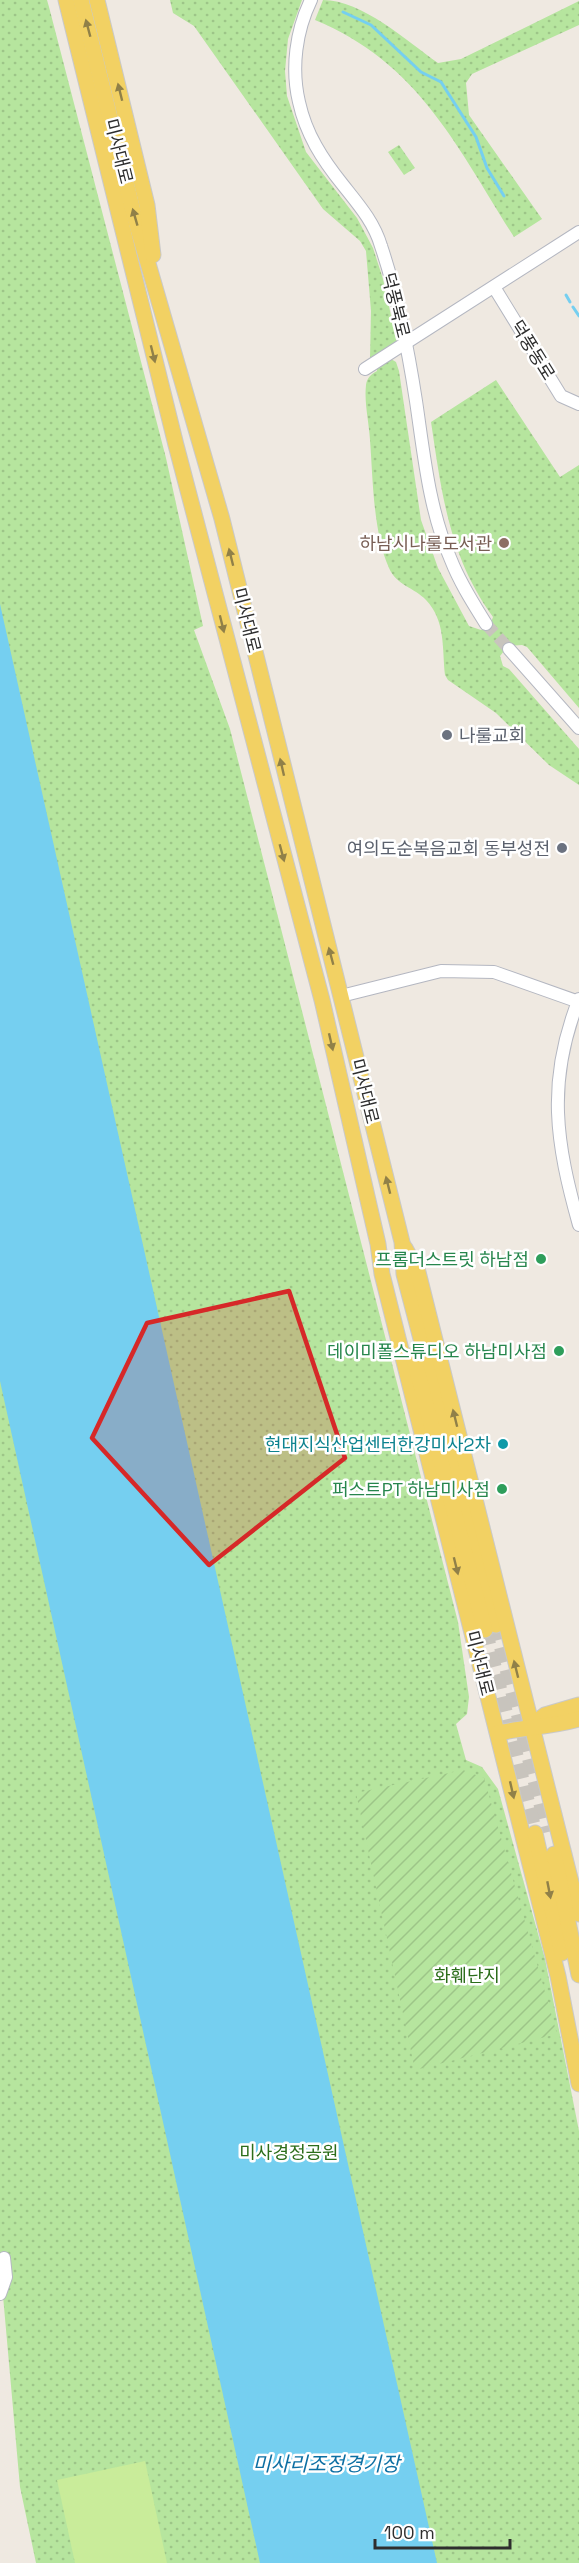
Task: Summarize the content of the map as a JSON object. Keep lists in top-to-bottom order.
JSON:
{
  "streets": {
    "main road": ["미사대로"],
    "street": ["덕풍북로", "덕풍동로"]
  },
  "water": ["미사리조정경기장"],
  "parks": ["화훼단지", "미사경정공원"],
  "places": [
    "하남시나룰도서관",
    "나룰교회",
    "여의도순복음교회 동부성전",
    "프롬더스트릿 하남점",
    "데이미폴스튜디오 하남미사점",
    "현대지식산업센터한강미사2차",
    "퍼스트PT 하남미사점"
  ],
  "scale_bar": "100 m"
}
